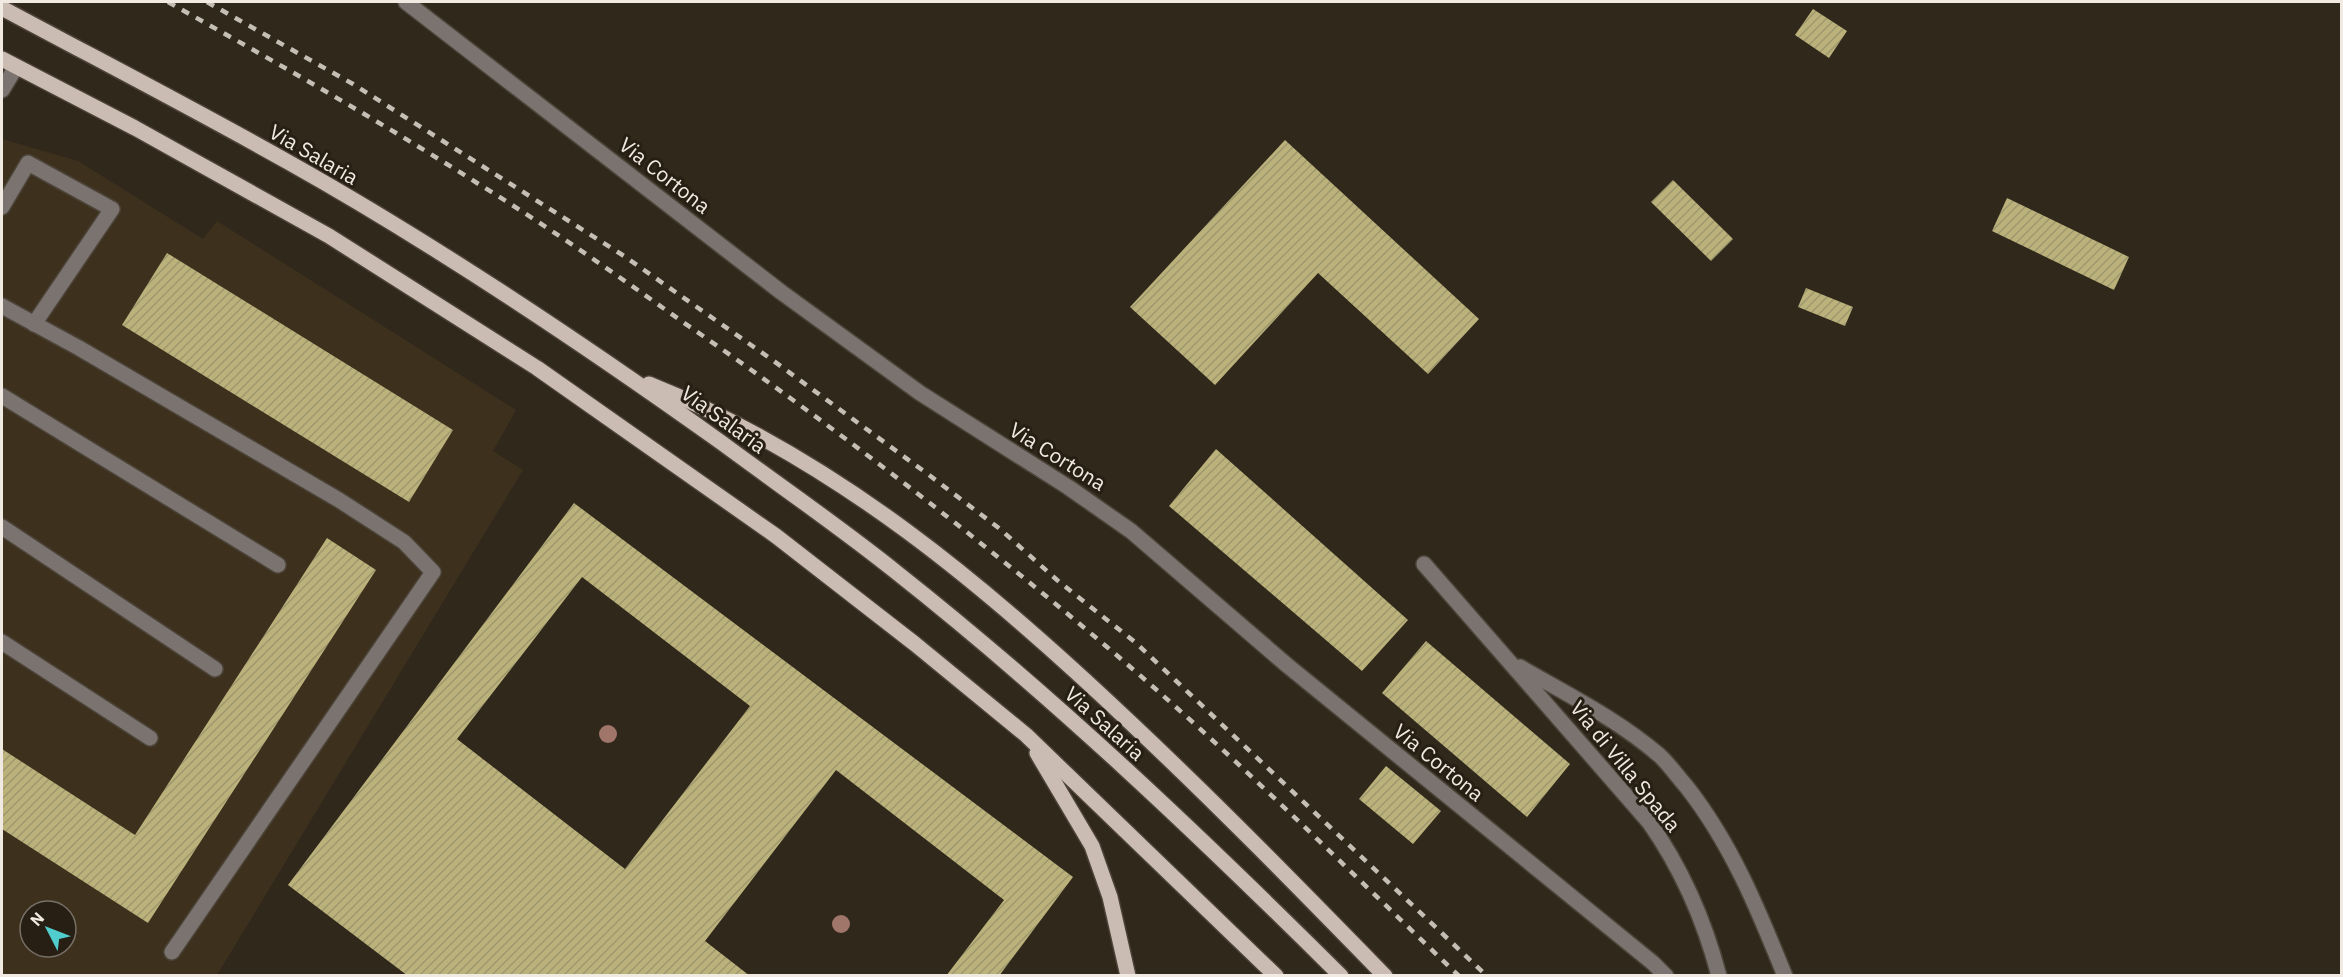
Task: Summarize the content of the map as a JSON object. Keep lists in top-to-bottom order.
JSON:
{
  "streets": {
    "main road": ["Via Salaria"],
    "street": ["Via Cortona", "Via di Villa Spada"]
  },
  "north": "top left"
}
